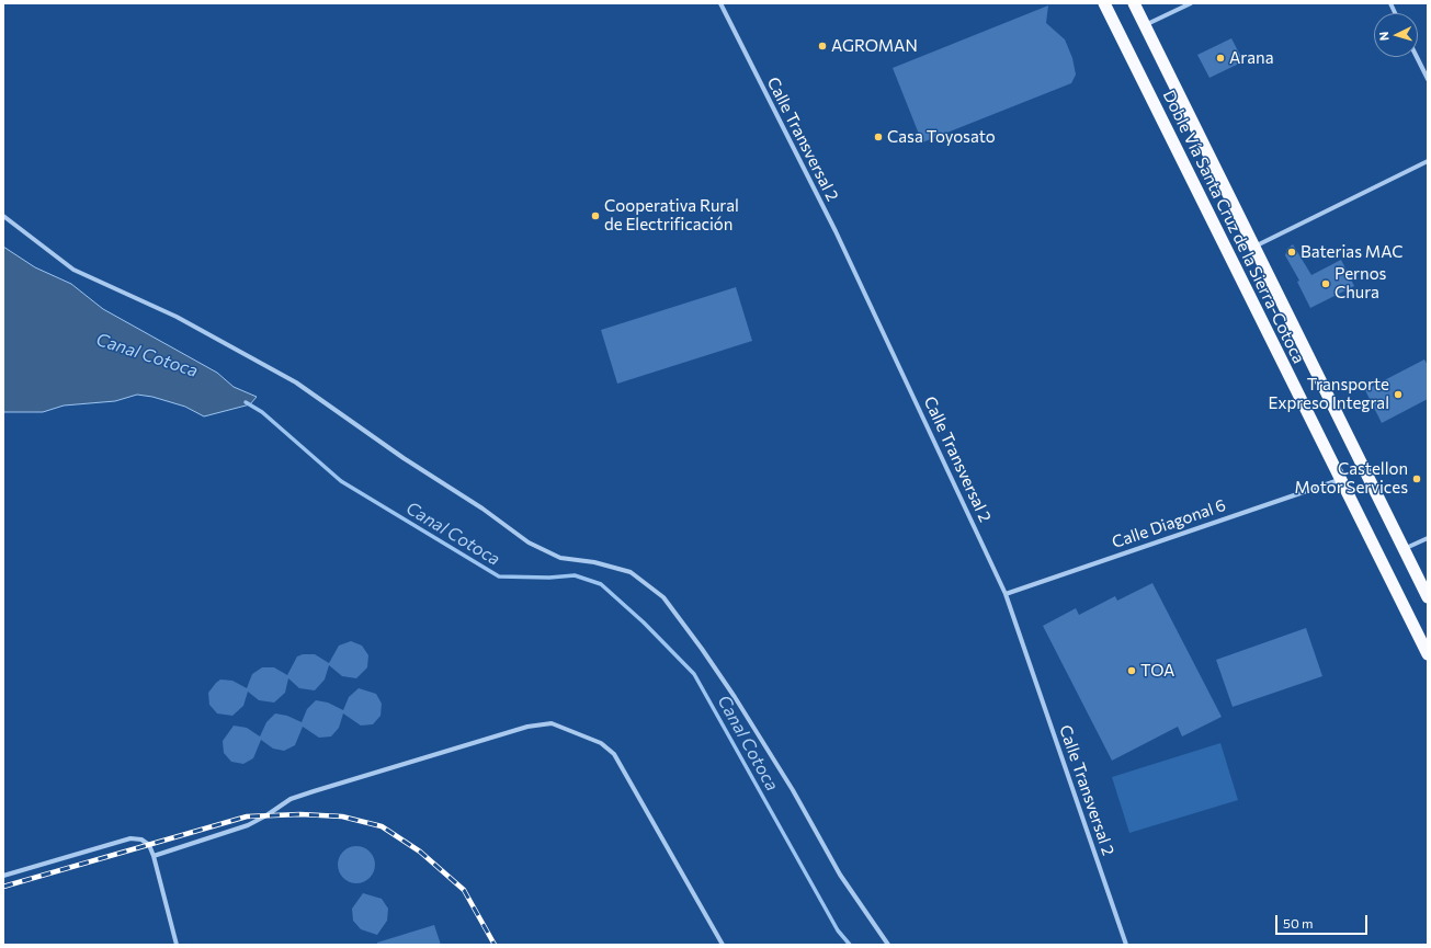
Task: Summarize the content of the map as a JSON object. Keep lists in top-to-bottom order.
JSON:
{
  "streets": {
    "highway": ["Doble Vía Santa Cruz de la Sierra-Cotoca"],
    "street": ["Calle Transversal 2", "Calle Diagonal 6"]
  },
  "crossings": [
    ["Calle Transversal 2", "Calle Diagonal 6"],
    ["Doble Vía Santa Cruz de la Sierra-Cotoca", "Calle Diagonal 6"]
  ],
  "water": ["Canal Cotoca"],
  "places": [
    "AGROMAN",
    "Arana",
    "Casa Toyosato",
    "Cooperativa Rural de Electrificación",
    "Baterias MAC",
    "Pernos Chura",
    "Transporte Expreso Integral",
    "Castellon Motor Services",
    "TOA"
  ],
  "scale_bar": "50 m",
  "north": "left"
}
